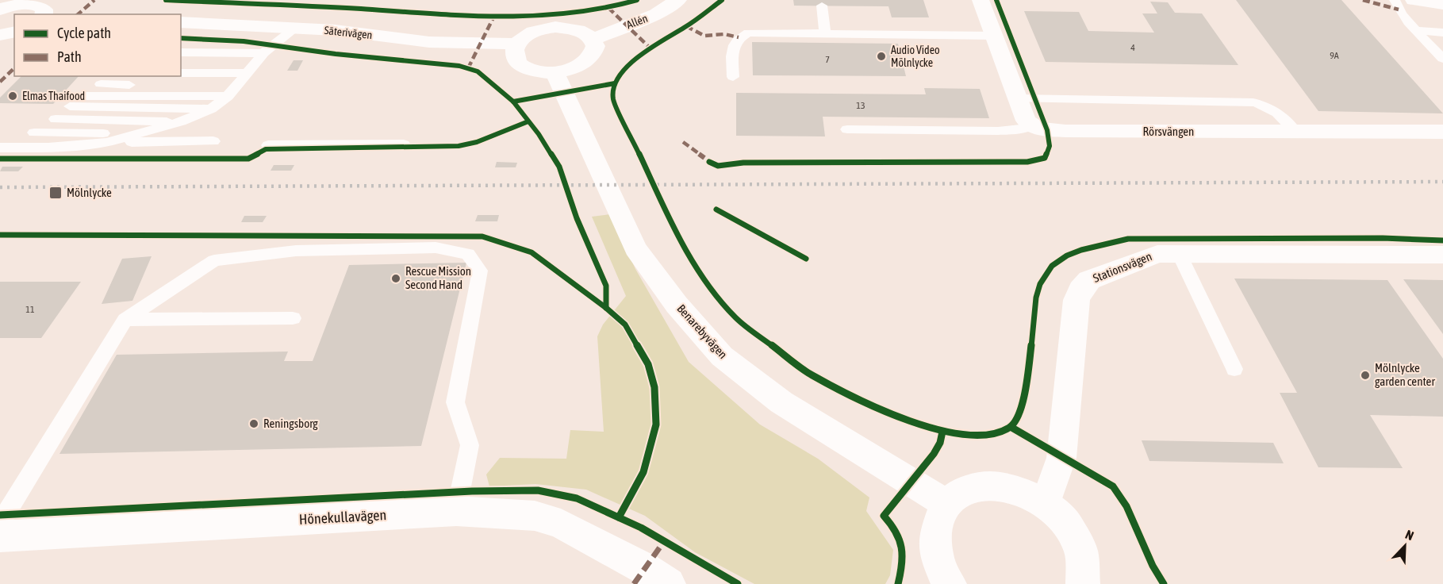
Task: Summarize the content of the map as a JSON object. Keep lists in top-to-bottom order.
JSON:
{
  "streets": {
    "street": [
      "Allén",
      "Säterivägen",
      "Rörsvängen",
      "Stationsvägen",
      "Benarebyvägen",
      "Hönekullavägen"
    ]
  },
  "places": {
    "other": [
      "Audio Video Mölnlycke",
      "Elmas Thaifood",
      "Rescue Mission Second Hand",
      "Mölnlycke garden center",
      "Reningsborg"
    ],
    "transit": ["Mölnlycke"]
  },
  "house_numbers": [
    "4",
    "9A",
    "7",
    "13",
    "11"
  ],
  "legend": ["Cycle path", "Path"],
  "north": "top right"
}
